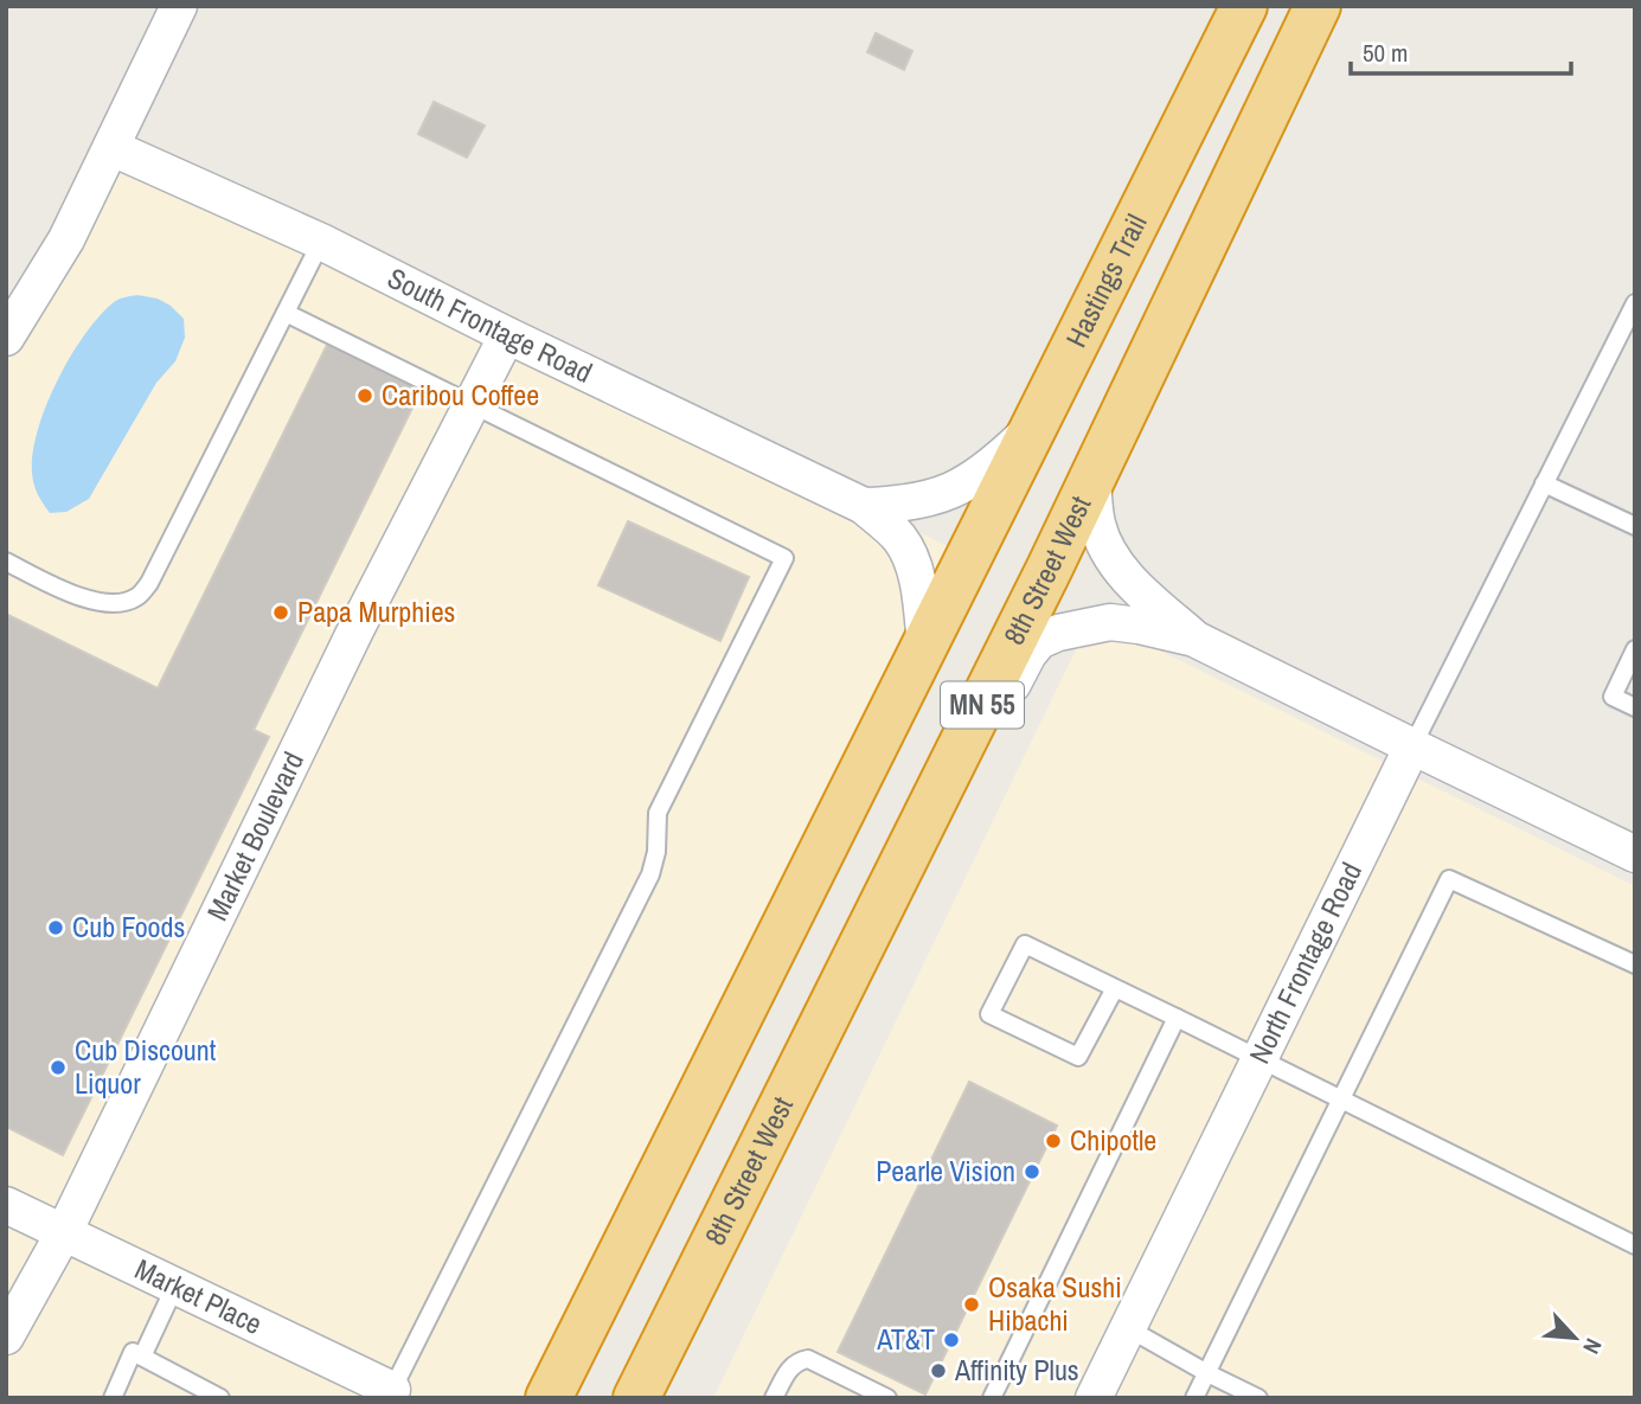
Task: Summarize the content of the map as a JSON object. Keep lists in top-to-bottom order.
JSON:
{
  "streets": {
    "highway": ["Hastings Trail", "8th Street West", "MN 55"],
    "street": [
      "South Frontage Road",
      "Market Boulevard",
      "North Frontage Road",
      "Market Place"
    ]
  },
  "crossings": [
    ["Hastings Trail", "South Frontage Road"],
    ["Hastings Trail", "MN 55"],
    ["South Frontage Road", "MN 55"],
    ["South Frontage Road", "Market Boulevard"],
    ["Market Boulevard", "Market Place"]
  ],
  "places": [
    "Caribou Coffee",
    "Papa Murphies",
    "Cub Foods",
    "Cub Discount Liquor",
    "Chipotle",
    "Pearle Vision",
    "Osaka Sushi Hibachi",
    "AT&T",
    "Affinity Plus"
  ],
  "scale_bar": "50 m",
  "north": "bottom right"
}
